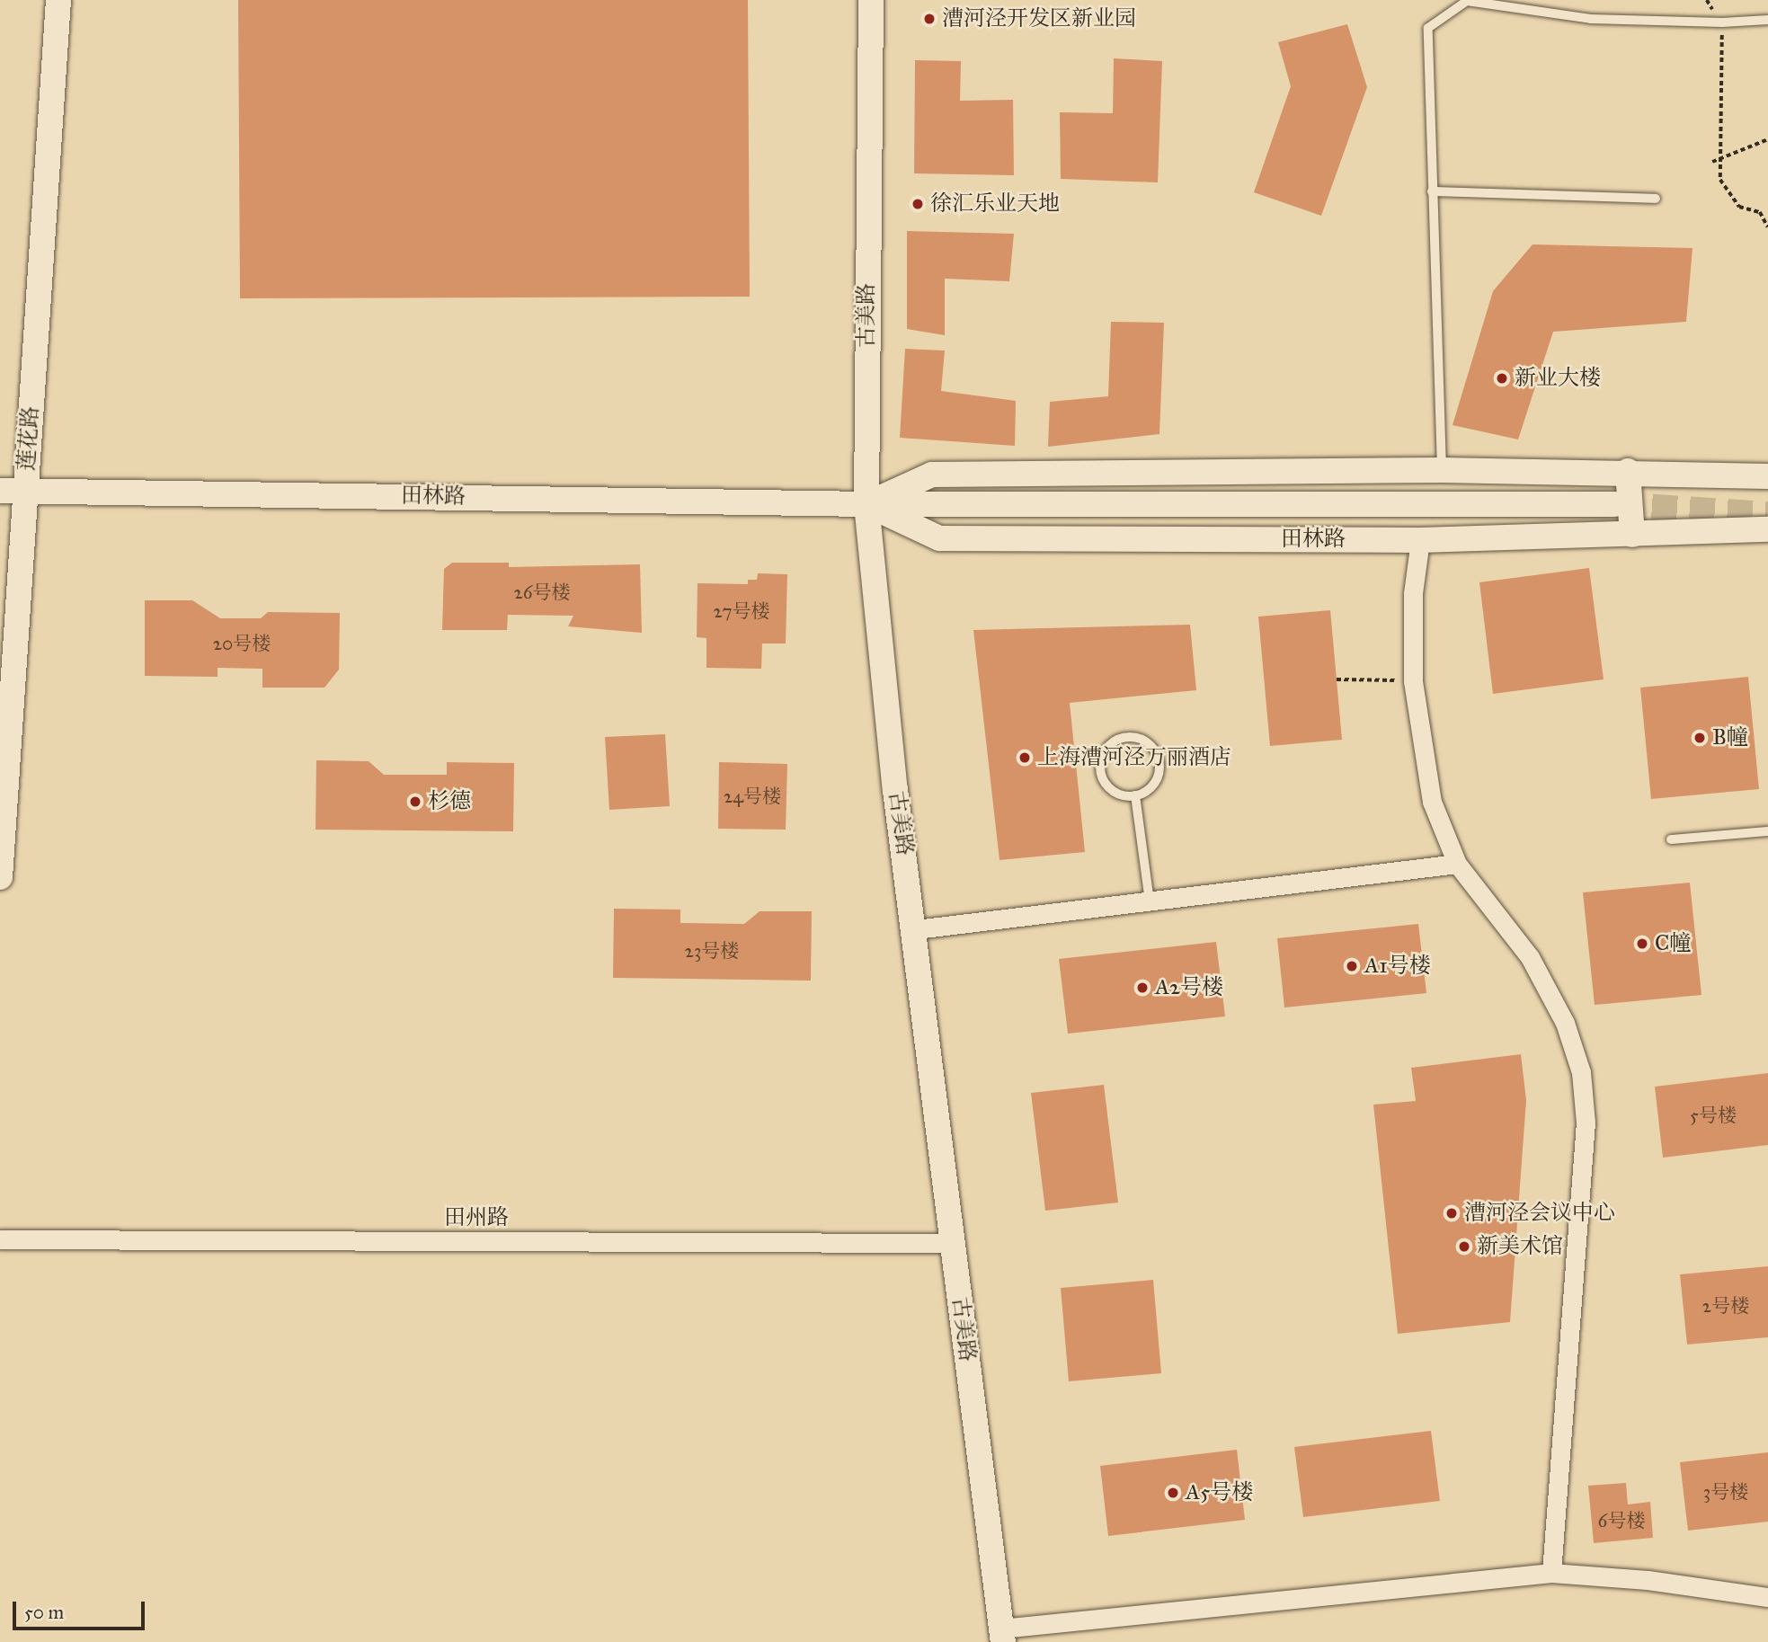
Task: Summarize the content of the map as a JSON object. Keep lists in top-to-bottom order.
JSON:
{
  "streets": {
    "street": [
      "古美路",
      "莲花路",
      "田林路",
      "田州路"
    ]
  },
  "crossings": [
    ["古美路", "田林路"],
    ["古美路", "田州路"],
    ["莲花路", "田林路"]
  ],
  "places": [
    "漕河泾开发区新业园",
    "徐汇乐业天地",
    "新业大楼",
    "B幢",
    "上海漕河泾万丽酒店",
    "杉德",
    "C幢",
    "A1号楼",
    "A2号楼",
    "漕河泾会议中心",
    "新美术馆",
    "A5号楼"
  ],
  "house_numbers": [
    "26号楼",
    "27号楼",
    "20号楼",
    "24号楼",
    "23号楼",
    "5号楼",
    "2号楼",
    "3号楼",
    "6号楼"
  ],
  "scale_bar": "50 m"
}
